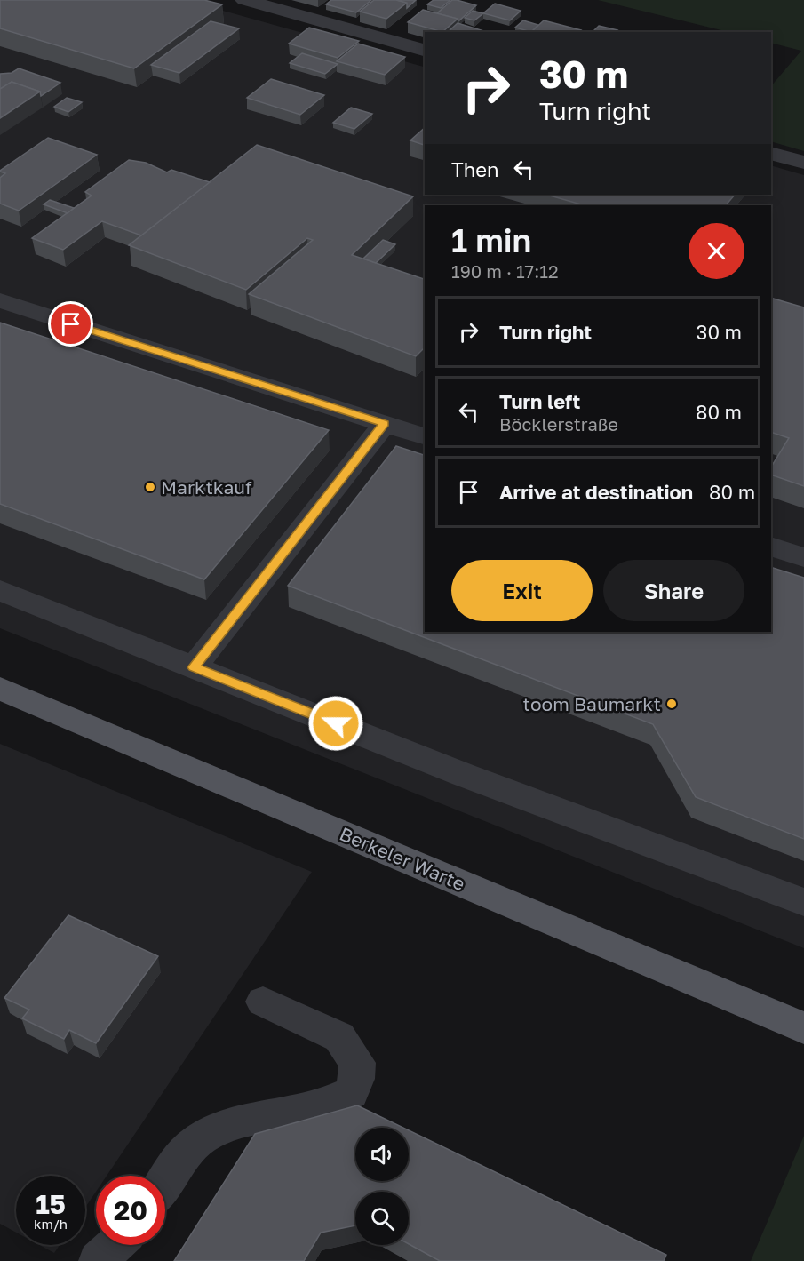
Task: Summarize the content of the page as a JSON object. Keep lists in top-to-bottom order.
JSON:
{
  "streets": {
    "main road": ["Berkeler Warte"]
  },
  "places": ["Marktkauf", "toom Baumarkt"],
  "page": {
    "turn": ["30 m", "Turn right"],
    "then": "Then",
    "heading": ["1 min", "190 m · 17:12"],
    "list": [
      {
        "name": "Turn right",
        "value": "30 m"
      },
      {
        "name": "Turn left",
        "note": "Böcklerstraße",
        "value": "80 m"
      },
      {
        "name": "Arrive at destination",
        "value": "80 m"
      }
    ],
    "buttons": ["Exit", "Share"],
    "speed": "15 km/h",
    "limit": "20"
  }
}
